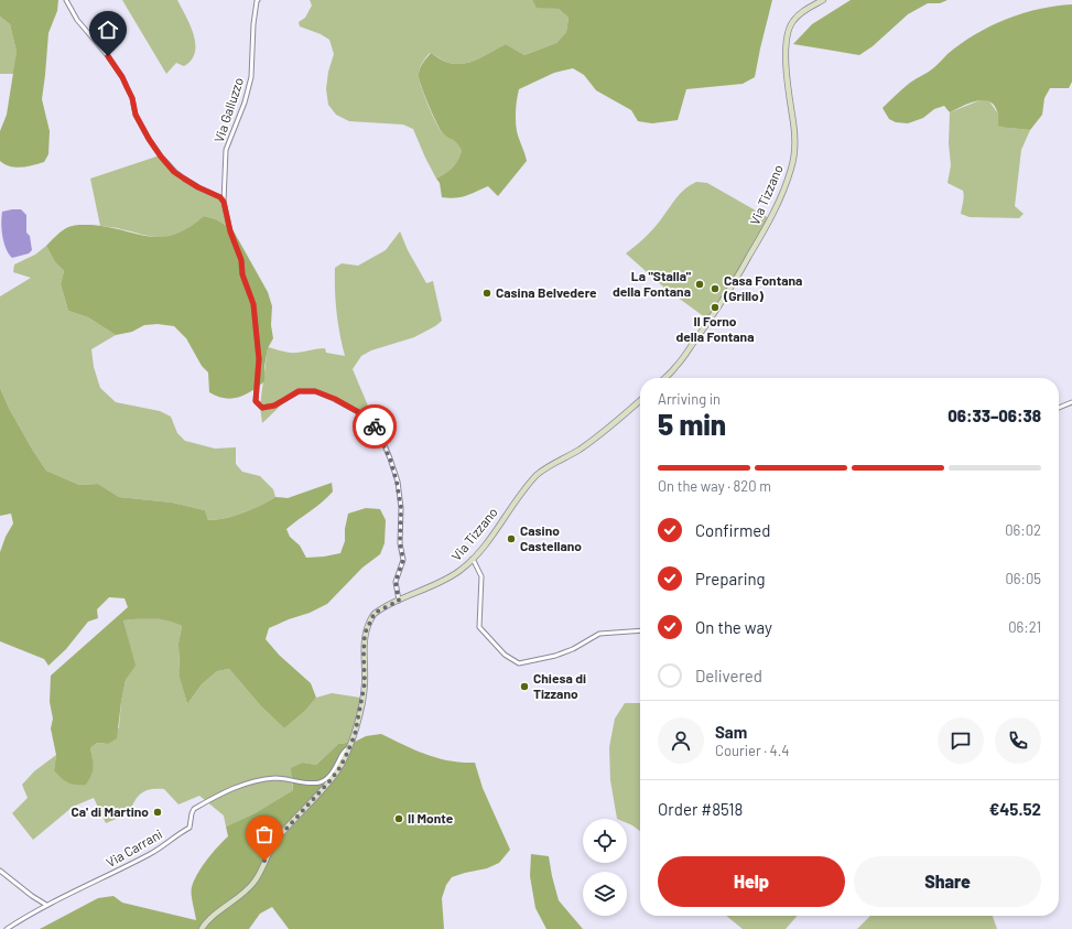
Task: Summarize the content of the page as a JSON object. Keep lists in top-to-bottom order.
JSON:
{
  "streets": {
    "street": ["Via Galluzzo", "Via Tizzano", "Via Carrani"]
  },
  "crossings": [
    ["Via Galluzzo", "Via Tizzano"],
    ["Via Tizzano", "Via Carrani"]
  ],
  "places": [
    "La \"Stalla\" della Fontana",
    "Casa Fontana (Grillo)",
    "Casina Belvedere",
    "Il Forno della Fontana",
    "Casino Castellano",
    "Chiesa di Tizzano",
    "Ca' di Martino",
    "Il Monte"
  ],
  "page": {
    "heading": ["5 min", "Arriving in", "06:33–06:38"],
    "panel": [
      "Sam",
      "Courier · 4.4",
      "Order #8518",
      "€45.52"
    ],
    "bar": "On the way · 820 m",
    "list": [
      ["Confirmed", "06:02"],
      ["Preparing", "06:05"],
      ["On the way", "06:21"],
      "Delivered"
    ],
    "buttons": ["Help", "Share"]
  }
}
